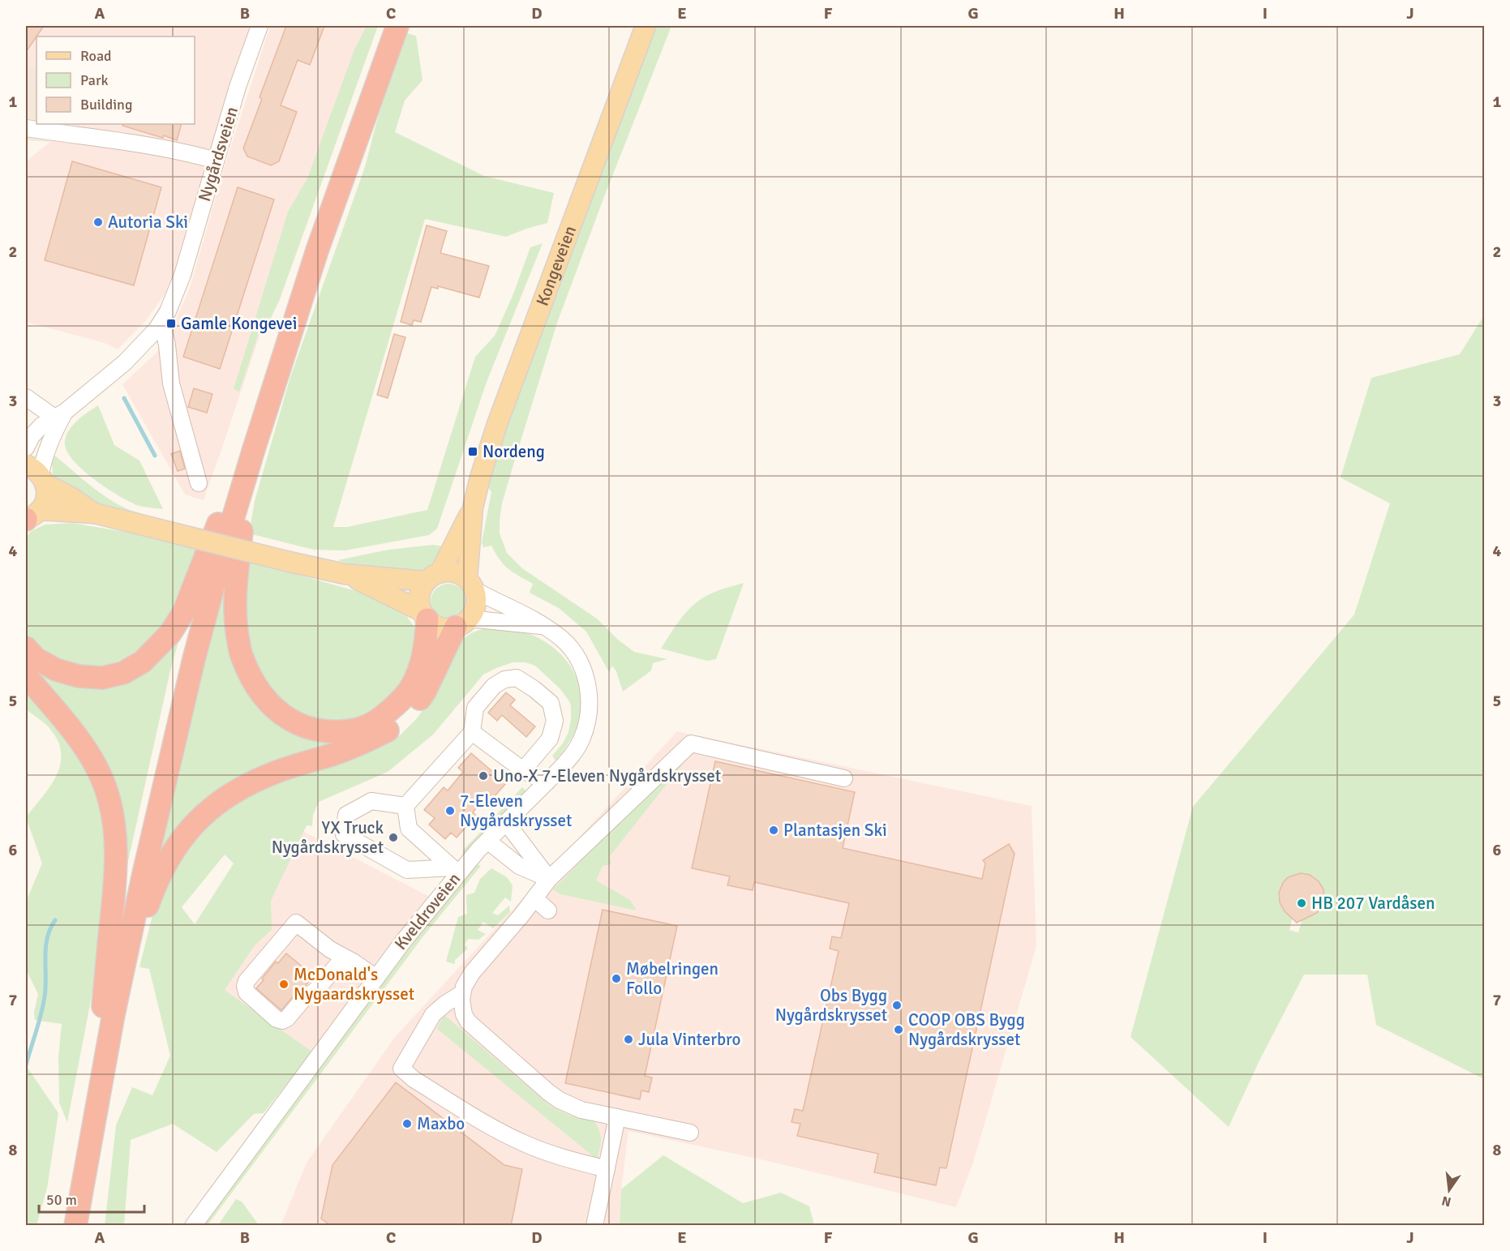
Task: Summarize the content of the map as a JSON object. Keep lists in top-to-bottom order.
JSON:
{
  "streets": {
    "main road": ["Kongeveien"],
    "street": ["Nygårdsveien", "Kveldroveien"]
  },
  "crossings": [
    ["Kongeveien", "Kveldroveien"]
  ],
  "places": {
    "other": [
      "Autoria Ski",
      "Uno-X 7-Eleven Nygårdskrysset",
      "7-Eleven Nygårdskrysset",
      "Plantasjen Ski",
      "YX Truck Nygårdskrysset",
      "HB 207 Vardåsen",
      "Møbelringen Follo",
      "McDonald's Nygaardskrysset",
      "Obs Bygg Nygårdskrysset",
      "COOP OBS Bygg Nygårdskrysset",
      "Jula Vinterbro",
      "Maxbo"
    ],
    "transit": ["Gamle Kongevei", "Nordeng"]
  },
  "legend": ["Road", "Park", "Building"],
  "scale_bar": "50 m",
  "north": "bottom",
  "grid": {
    "columns": [
      "A",
      "B",
      "C",
      "D",
      "E",
      "F",
      "G",
      "H",
      "I",
      "J"
    ],
    "rows": [
      "1",
      "2",
      "3",
      "4",
      "5",
      "6",
      "7",
      "8"
    ]
  }
}
